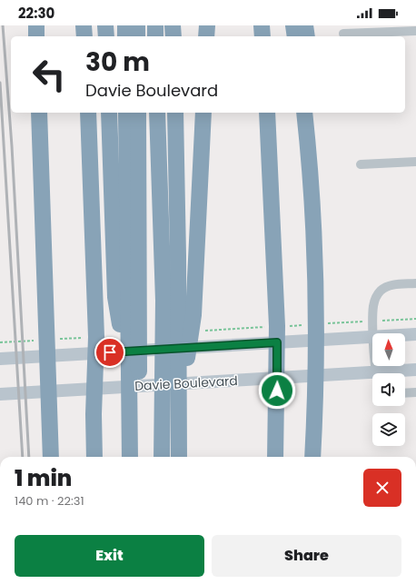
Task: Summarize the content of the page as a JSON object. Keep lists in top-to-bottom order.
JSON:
{
  "streets": {
    "main road": ["Davie Boulevard"]
  },
  "north": "top",
  "page": {
    "status": "22:30",
    "turn": ["30 m", "Davie Boulevard"],
    "heading": ["1 min", "140 m · 22:31"],
    "buttons": ["Exit", "Share"]
  }
}
